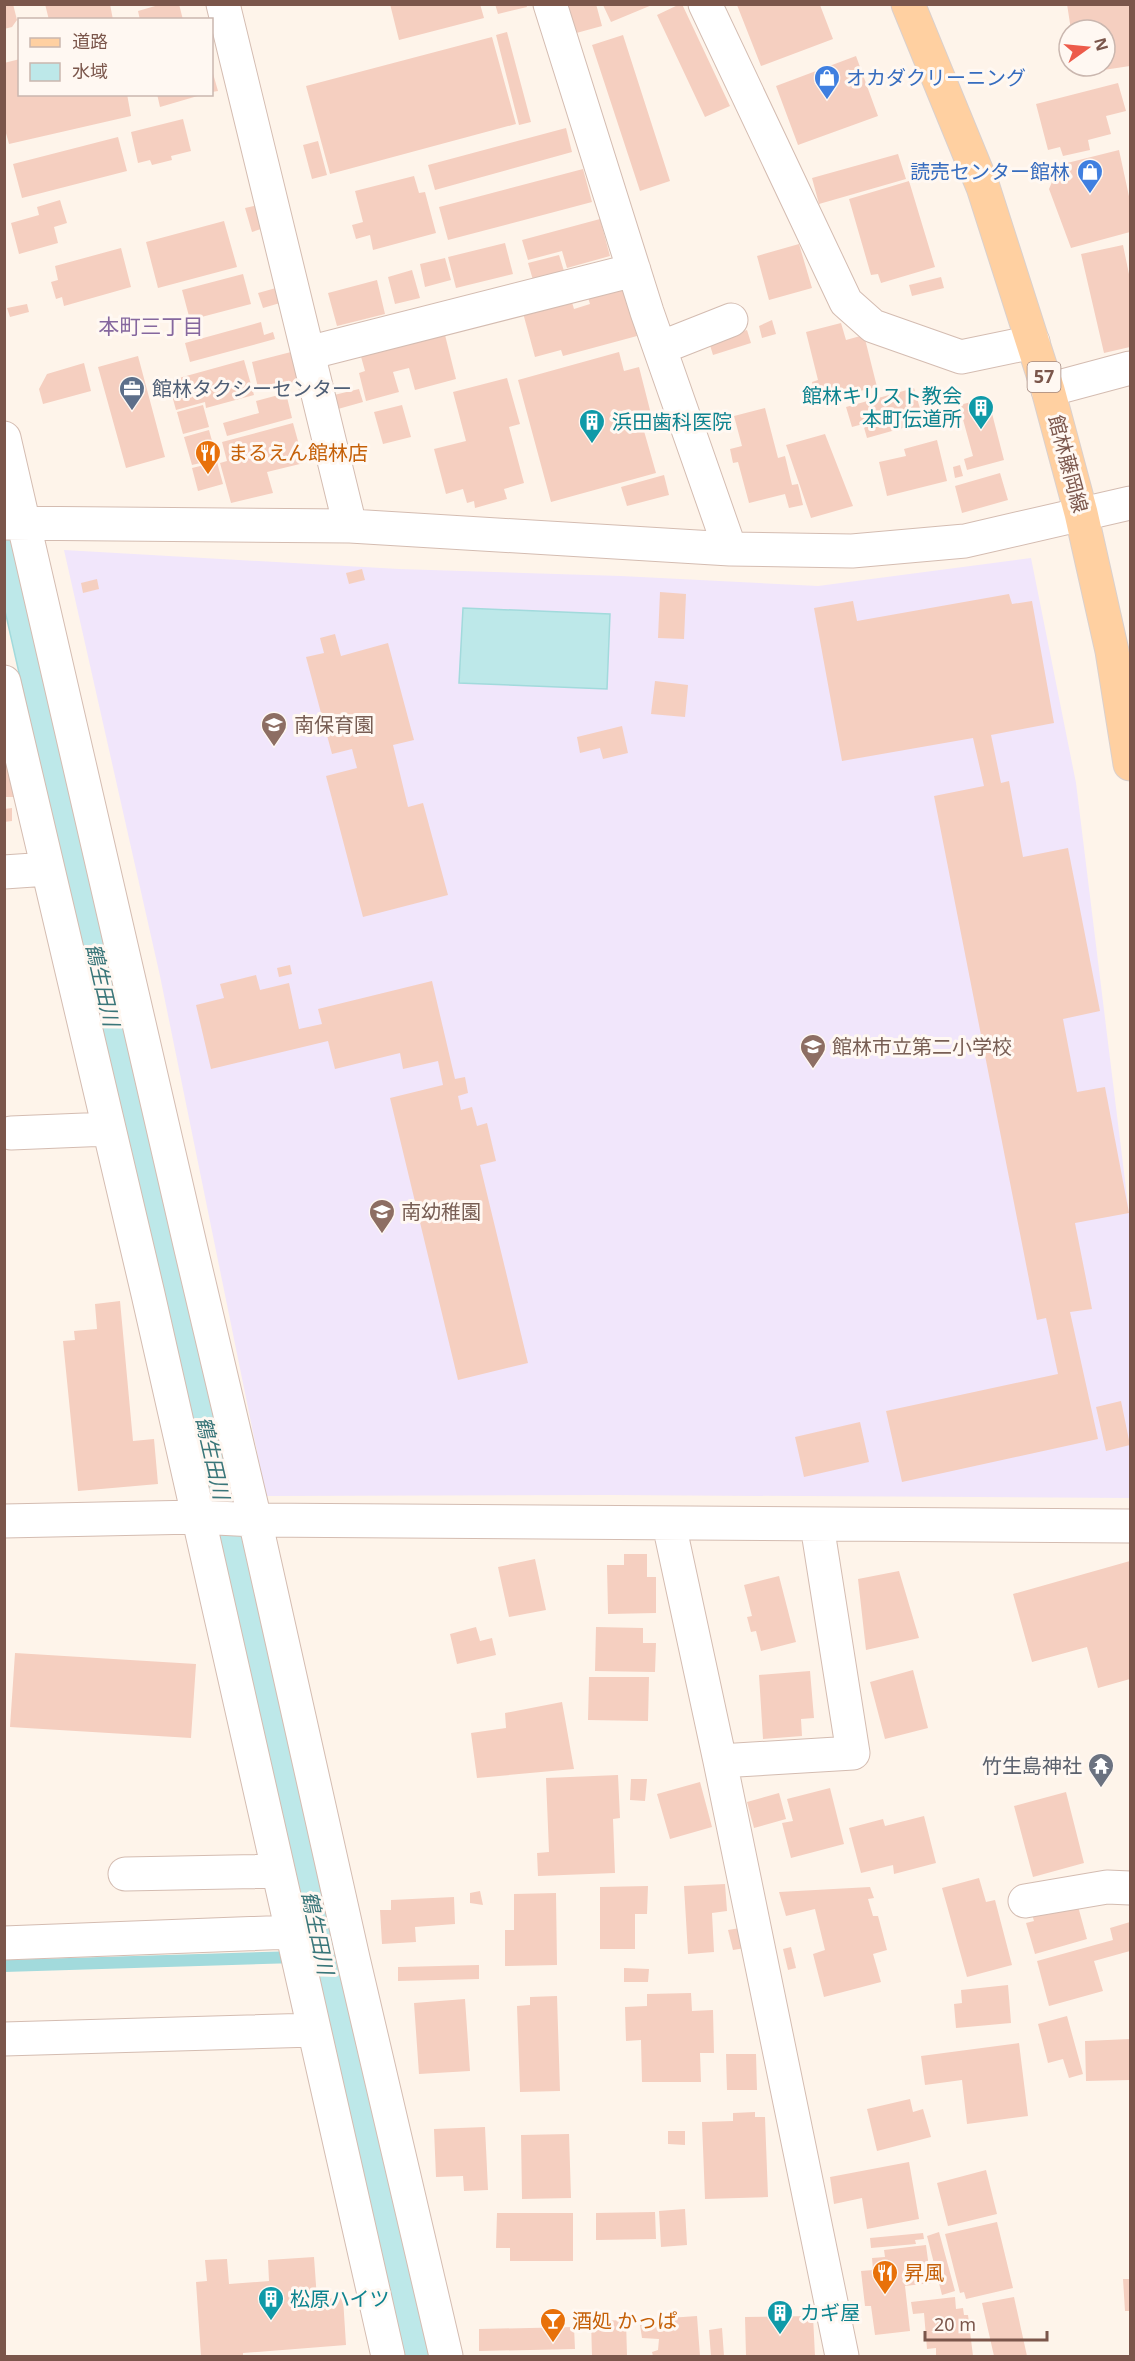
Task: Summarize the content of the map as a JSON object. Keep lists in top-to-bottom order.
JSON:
{
  "streets": {
    "main road": ["57", "館林藤岡線"]
  },
  "districts": ["本町三丁目"],
  "water": ["鶴生田川"],
  "places": {
    "shop": ["オカダクリーニング", "読売センター館林"],
    "office": ["館林タクシーセンター"],
    "building": [
      "館林キリスト教会 本町伝道所",
      "浜田歯科医院",
      "松原ハイツ",
      "カギ屋"
    ],
    "restaurant": ["まるえん館林店", "昇風"],
    "school or university": ["南保育園", "館林市立第二小学校", "南幼稚園"],
    "temple": ["竹生島神社"],
    "bar": ["酒処 かっぱ"]
  },
  "legend": ["道路", "水域"],
  "scale_bar": "20 m",
  "north": "right"
}
